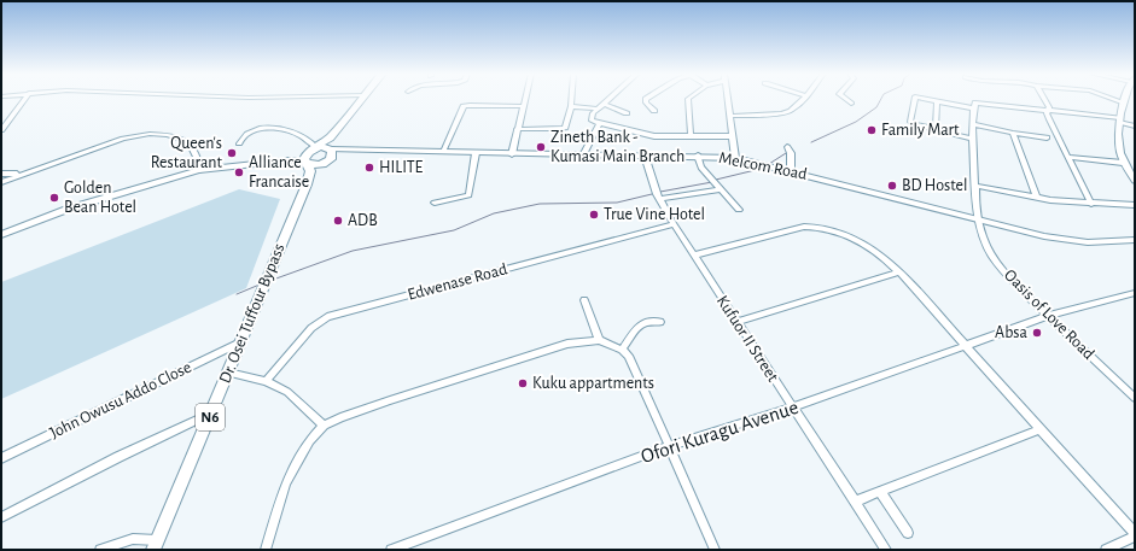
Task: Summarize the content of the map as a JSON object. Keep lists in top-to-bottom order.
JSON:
{
  "streets": {
    "highway": ["Dr. Osei Tuffour Bypass", "N6"],
    "main road": ["Melcom Road"],
    "street": [
      "Edwenase Road",
      "Oasis of Love Road",
      "Kufuor II Street",
      "John Owusu Addo Close",
      "Ofori Kuragu Avenue"
    ]
  },
  "crossings": [
    ["Melcom Road", "Dr. Osei Tuffour Bypass"],
    ["Melcom Road", "Oasis of Love Road"],
    ["Melcom Road", "Kufuor II Street"],
    ["Edwenase Road", "Kufuor II Street"],
    ["Dr. Osei Tuffour Bypass", "John Owusu Addo Close"],
    ["Dr. Osei Tuffour Bypass", "N6"],
    ["Oasis of Love Road", "Ofori Kuragu Avenue"],
    ["Kufuor II Street", "Ofori Kuragu Avenue"]
  ],
  "places": [
    "Family Mart",
    "Zineth Bank - Kumasi Main Branch",
    "Queen's Restaurant",
    "HILITE",
    "Alliance Francaise",
    "BD Hostel",
    "Golden Bean Hotel",
    "True Vine Hotel",
    "ADB",
    "Absa",
    "Kuku appartments"
  ]
}
